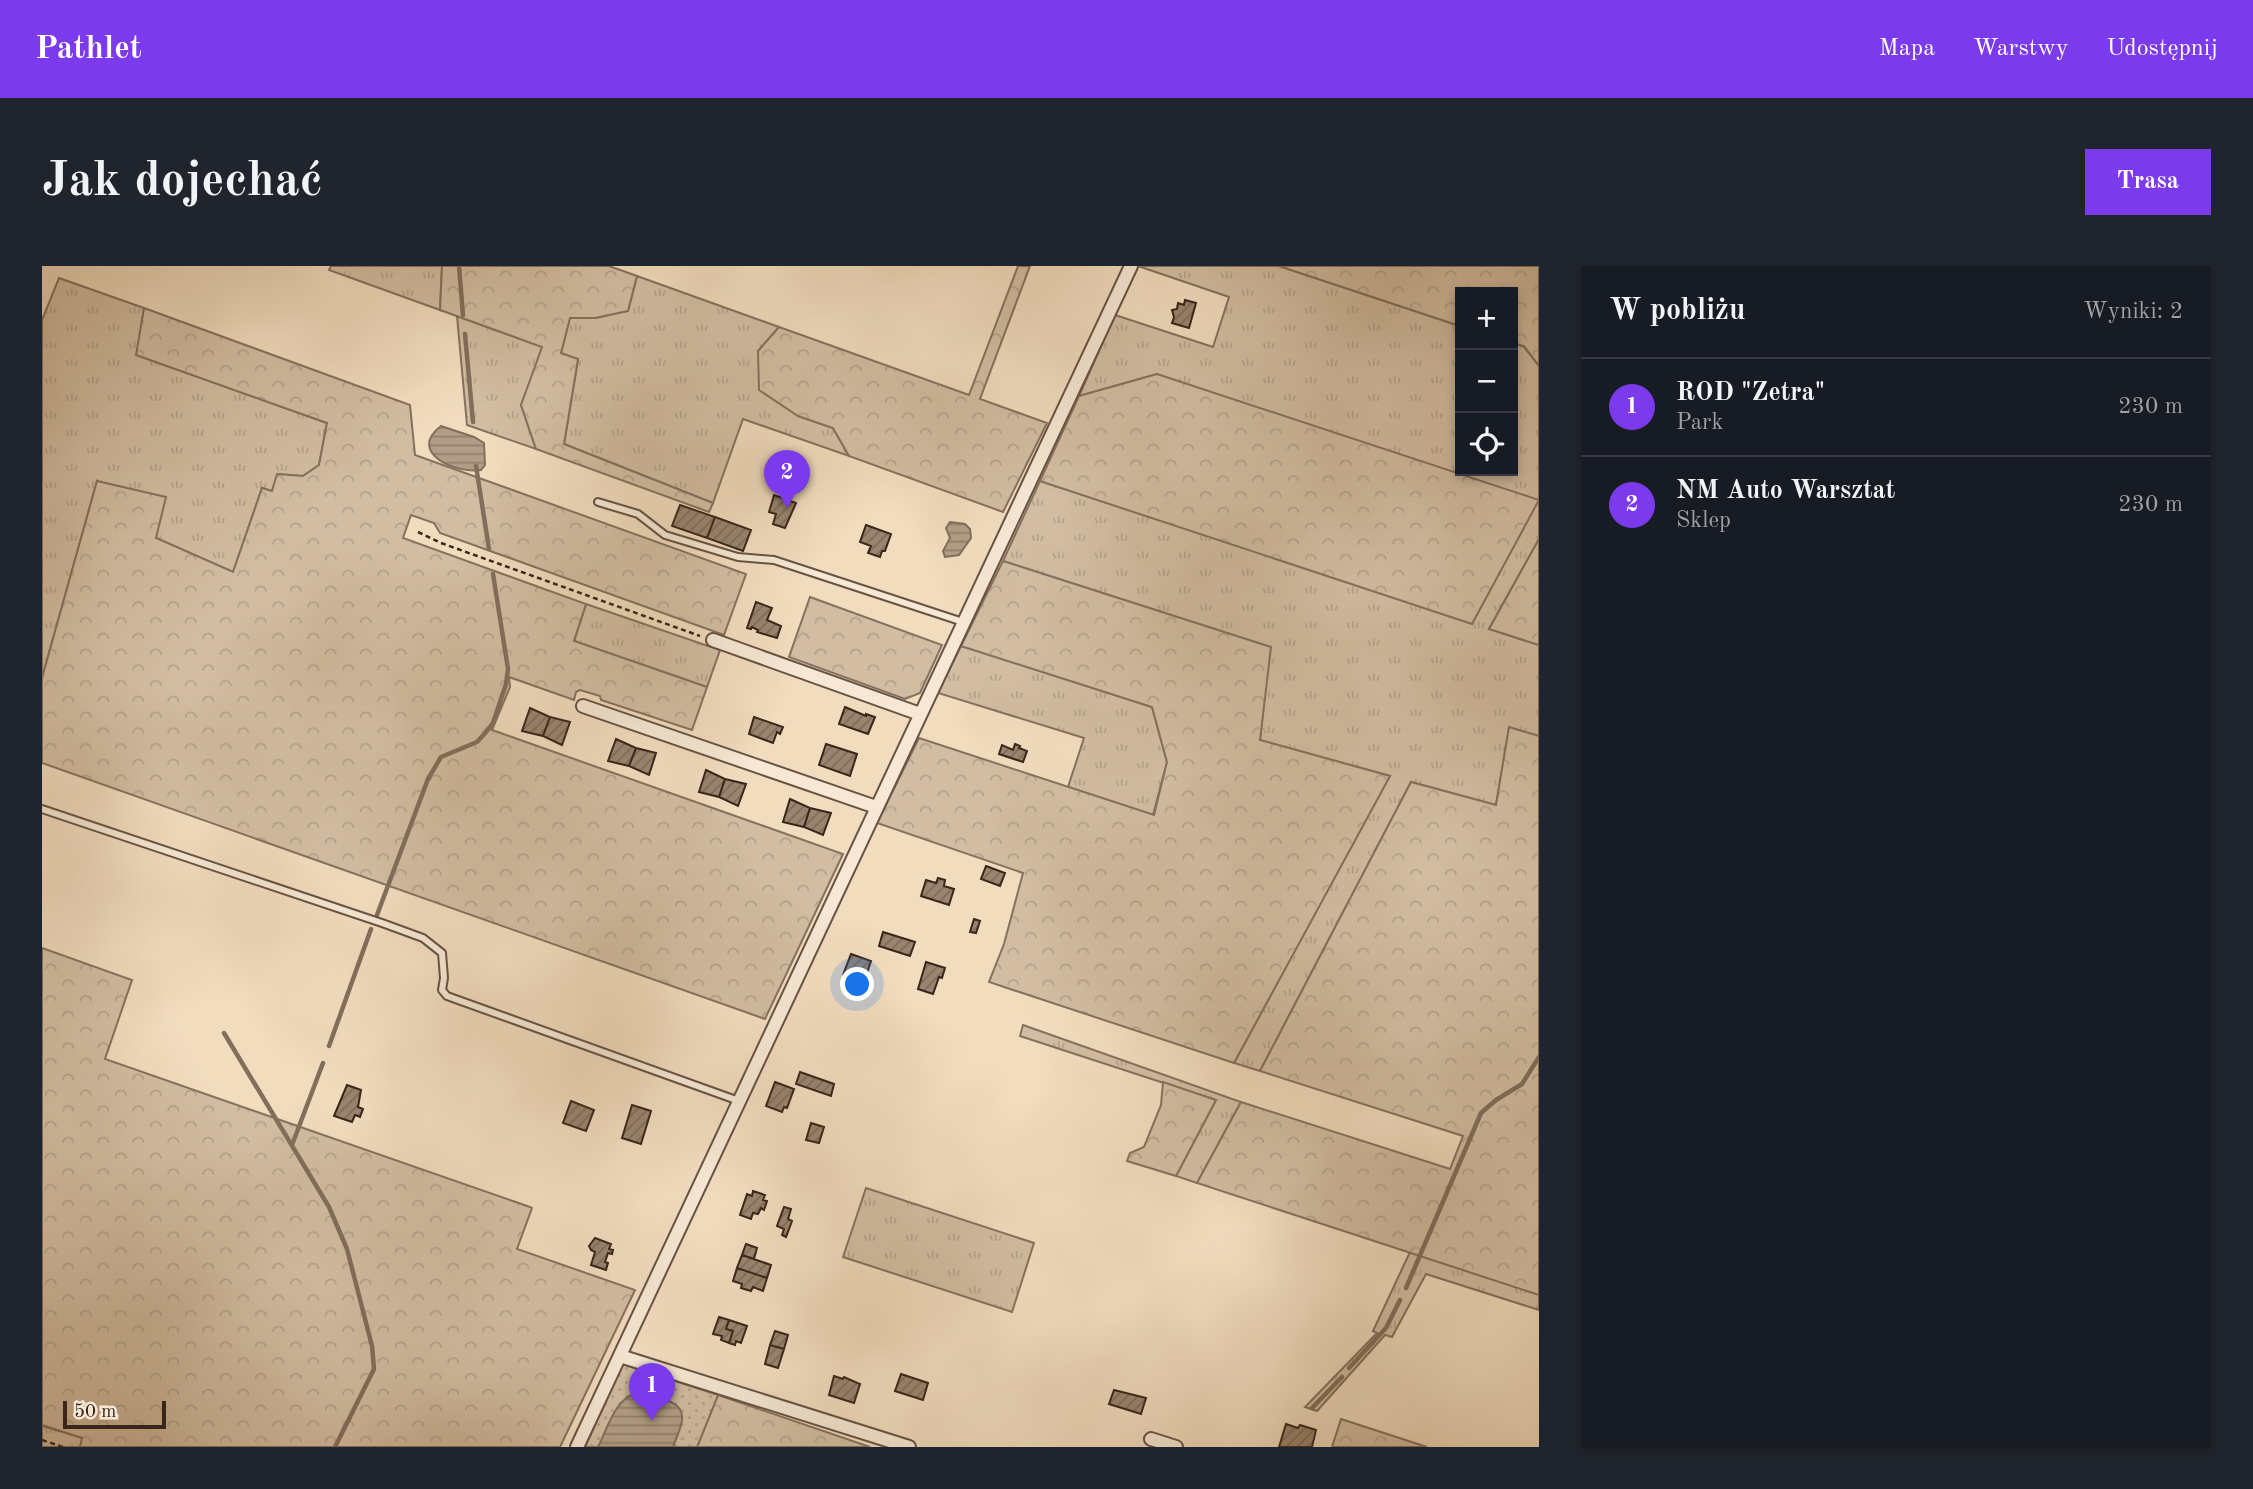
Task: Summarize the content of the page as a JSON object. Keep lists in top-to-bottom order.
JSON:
{
  "scale_bar": "50 m",
  "page": {
    "header": "Pathlet",
    "nav": ["Mapa", "Warstwy", "Udostępnij"],
    "buttons": "Trasa",
    "title": "Jak dojechać",
    "heading": ["W pobliżu", "Wyniki: 2"],
    "map_buttons": ["+", "−"],
    "list": [
      {
        "mark": "1",
        "name": "ROD \"Zetra\"",
        "note": "Park",
        "value": "230 m"
      },
      {
        "mark": "2",
        "name": "NM Auto Warsztat",
        "note": "Sklep",
        "value": "230 m"
      }
    ],
    "pins": ["2", "1"],
    "scale": "50 m"
  }
}
